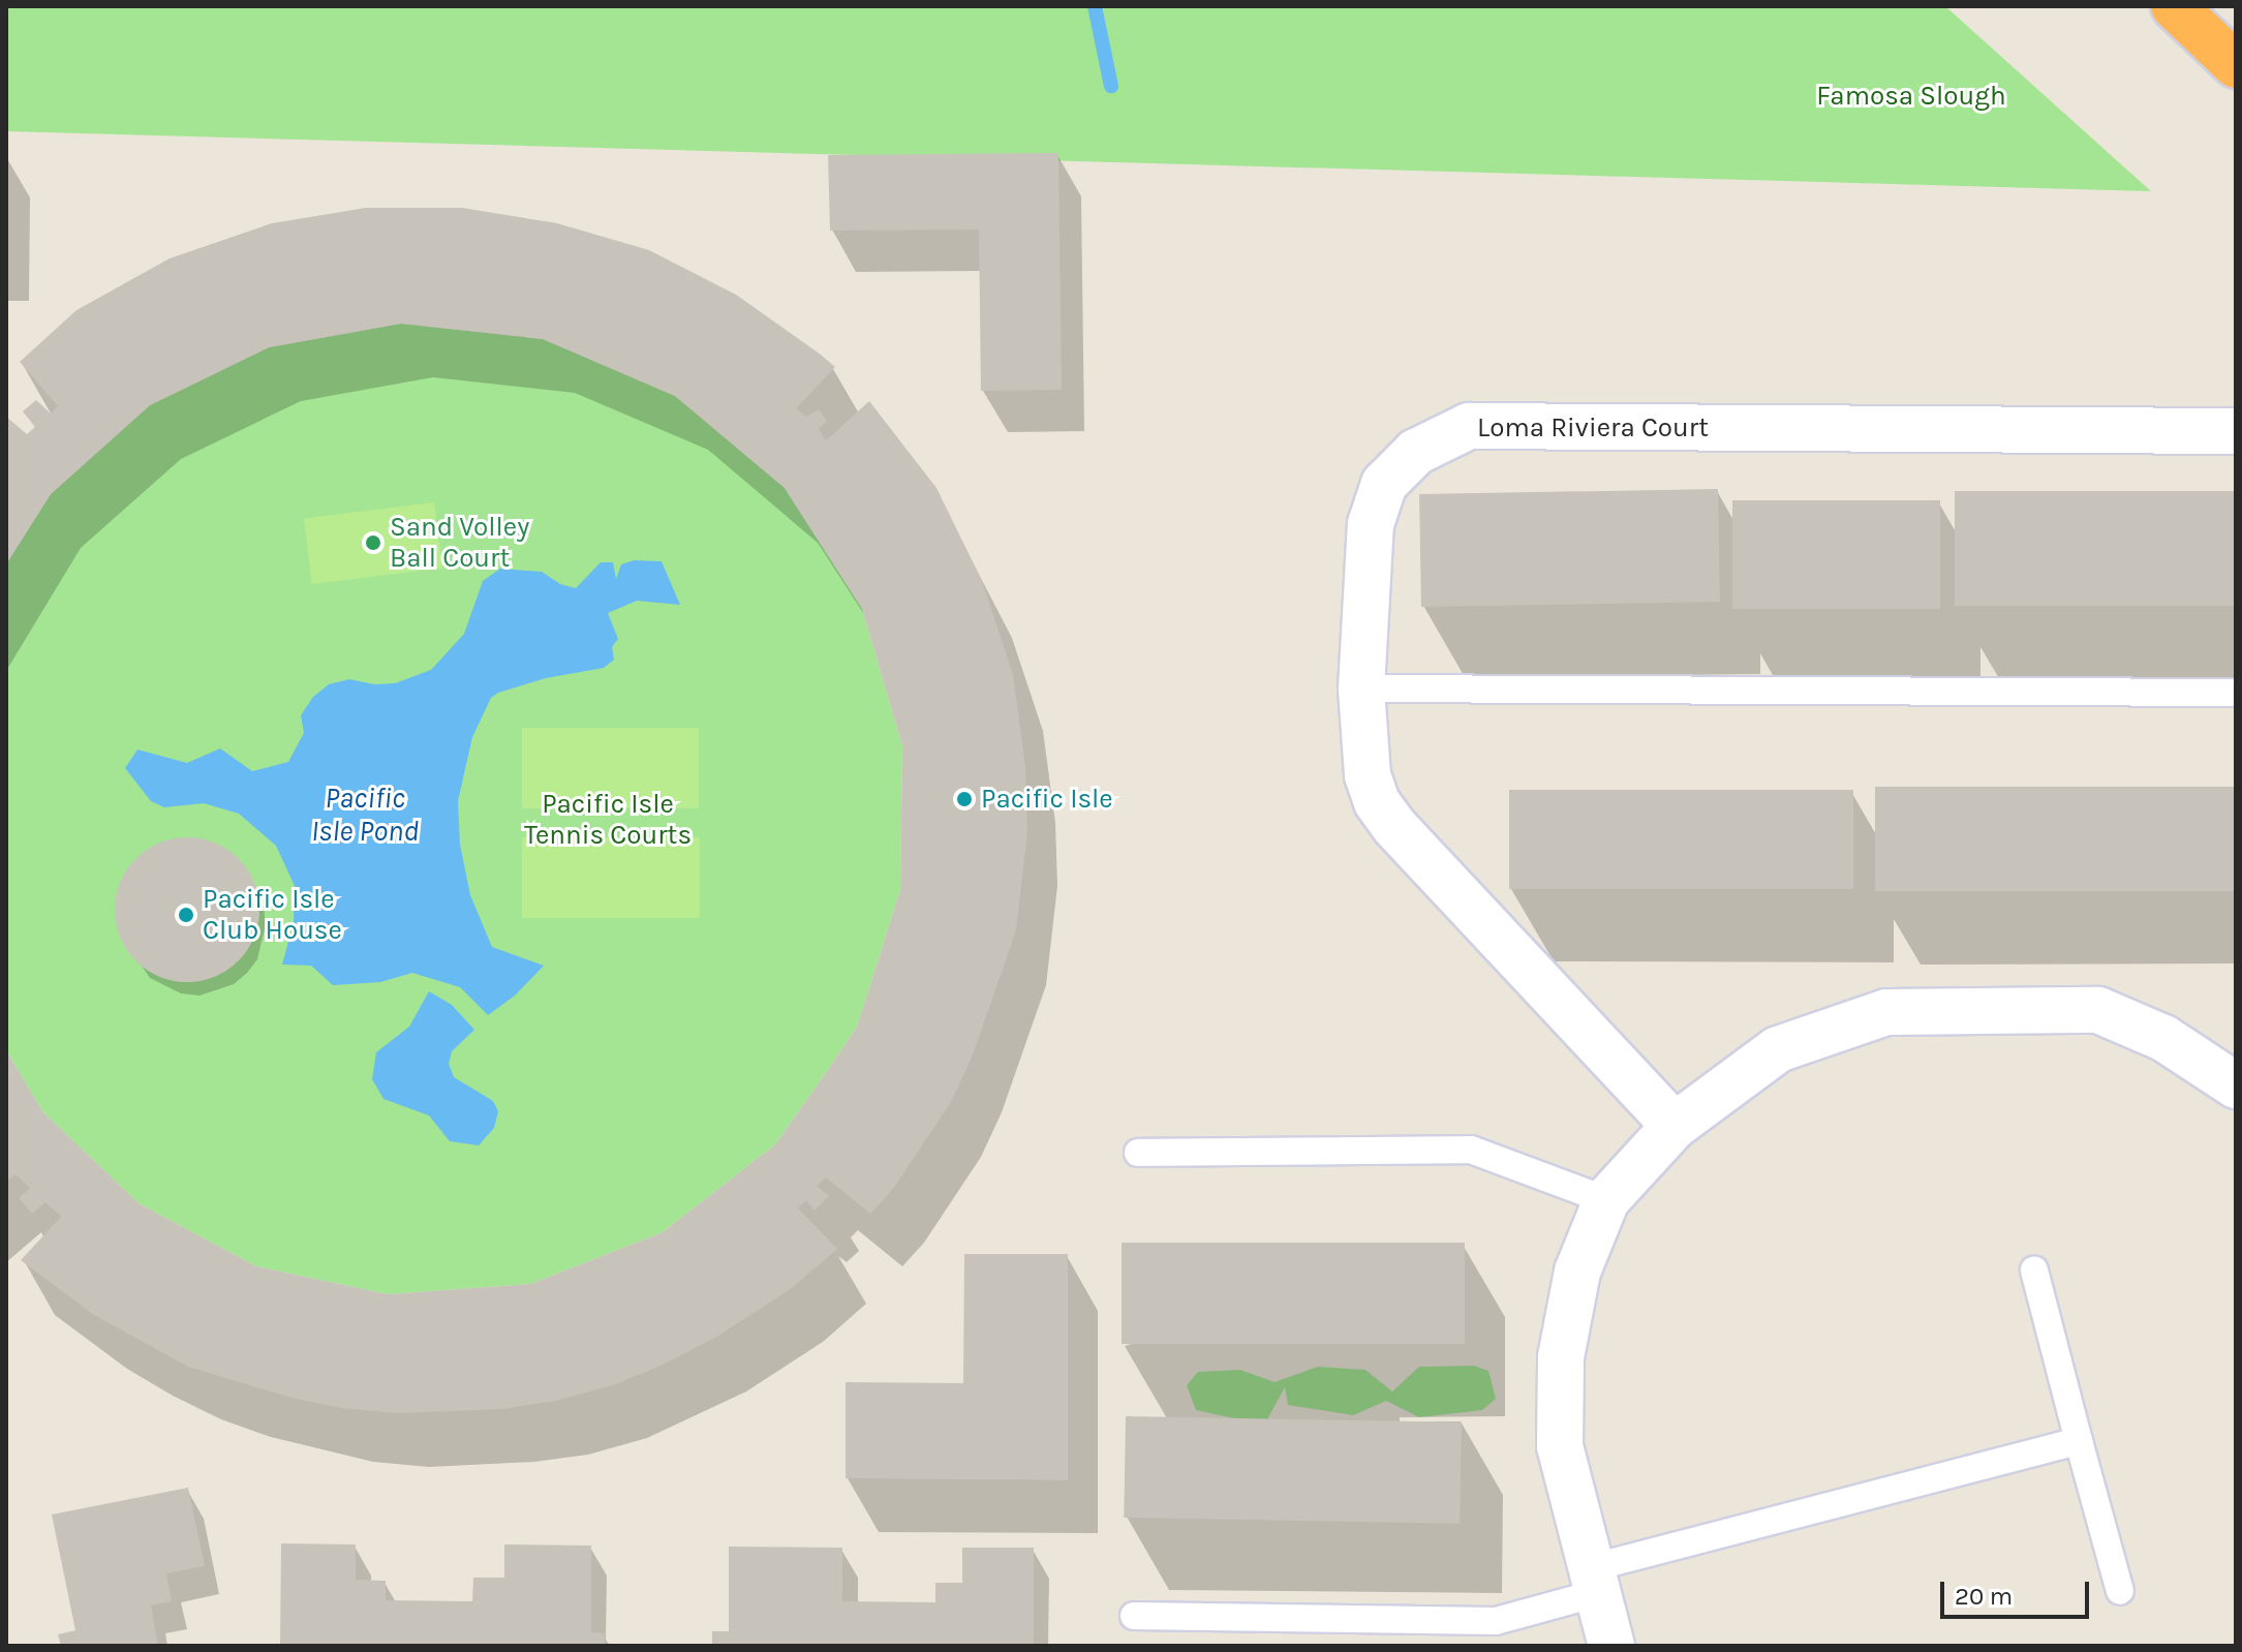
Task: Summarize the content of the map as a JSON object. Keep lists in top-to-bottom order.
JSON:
{
  "streets": {
    "street": ["Loma Riviera Court"]
  },
  "water": ["Pacific Isle Pond"],
  "parks": ["Famosa Slough", "Pacific Isle Tennis Courts"],
  "places": ["Sand Volley Ball Court", "Pacific Isle", "Pacific Isle Club House"],
  "scale_bar": "20 m"
}
